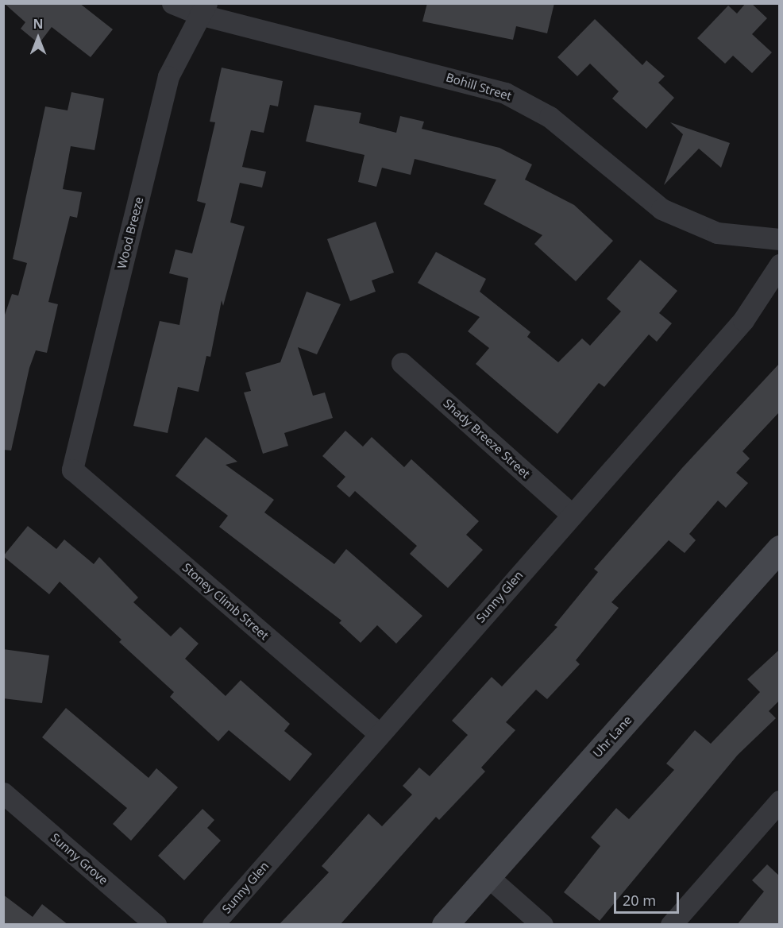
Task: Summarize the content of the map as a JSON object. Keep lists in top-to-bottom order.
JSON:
{
  "streets": {
    "street": [
      "Bohill Street",
      "Wood Breeze",
      "Shady Breeze Street",
      "Sunny Glen",
      "Stoney Climb Street",
      "Uhr Lane",
      "Sunny Grove"
    ]
  },
  "crossings": [
    ["Bohill Street", "Wood Breeze"],
    ["Wood Breeze", "Stoney Climb Street"],
    ["Shady Breeze Street", "Sunny Glen"],
    ["Sunny Glen", "Stoney Climb Street"]
  ],
  "scale_bar": "20 m",
  "north": "top"
}
